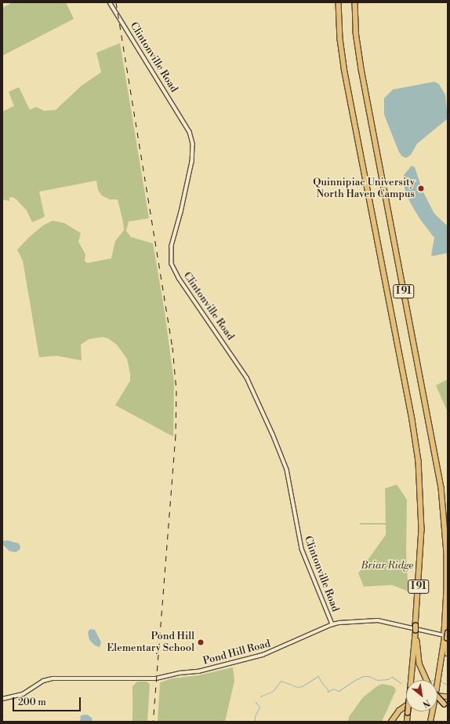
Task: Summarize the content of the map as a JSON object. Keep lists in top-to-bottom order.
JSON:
{
  "streets": {
    "highway": ["I 91"],
    "street": ["Clintonville Road", "Pond Hill Road"]
  },
  "crossings": [
    ["Clintonville Road", "Pond Hill Road"],
    ["I 91", "Pond Hill Road"]
  ],
  "parks": ["Briar Ridge"],
  "places": ["Quinnipiac University North Haven Campus", "Pond Hill Elementary School"],
  "scale_bar": "200 m",
  "north": "bottom right"
}
